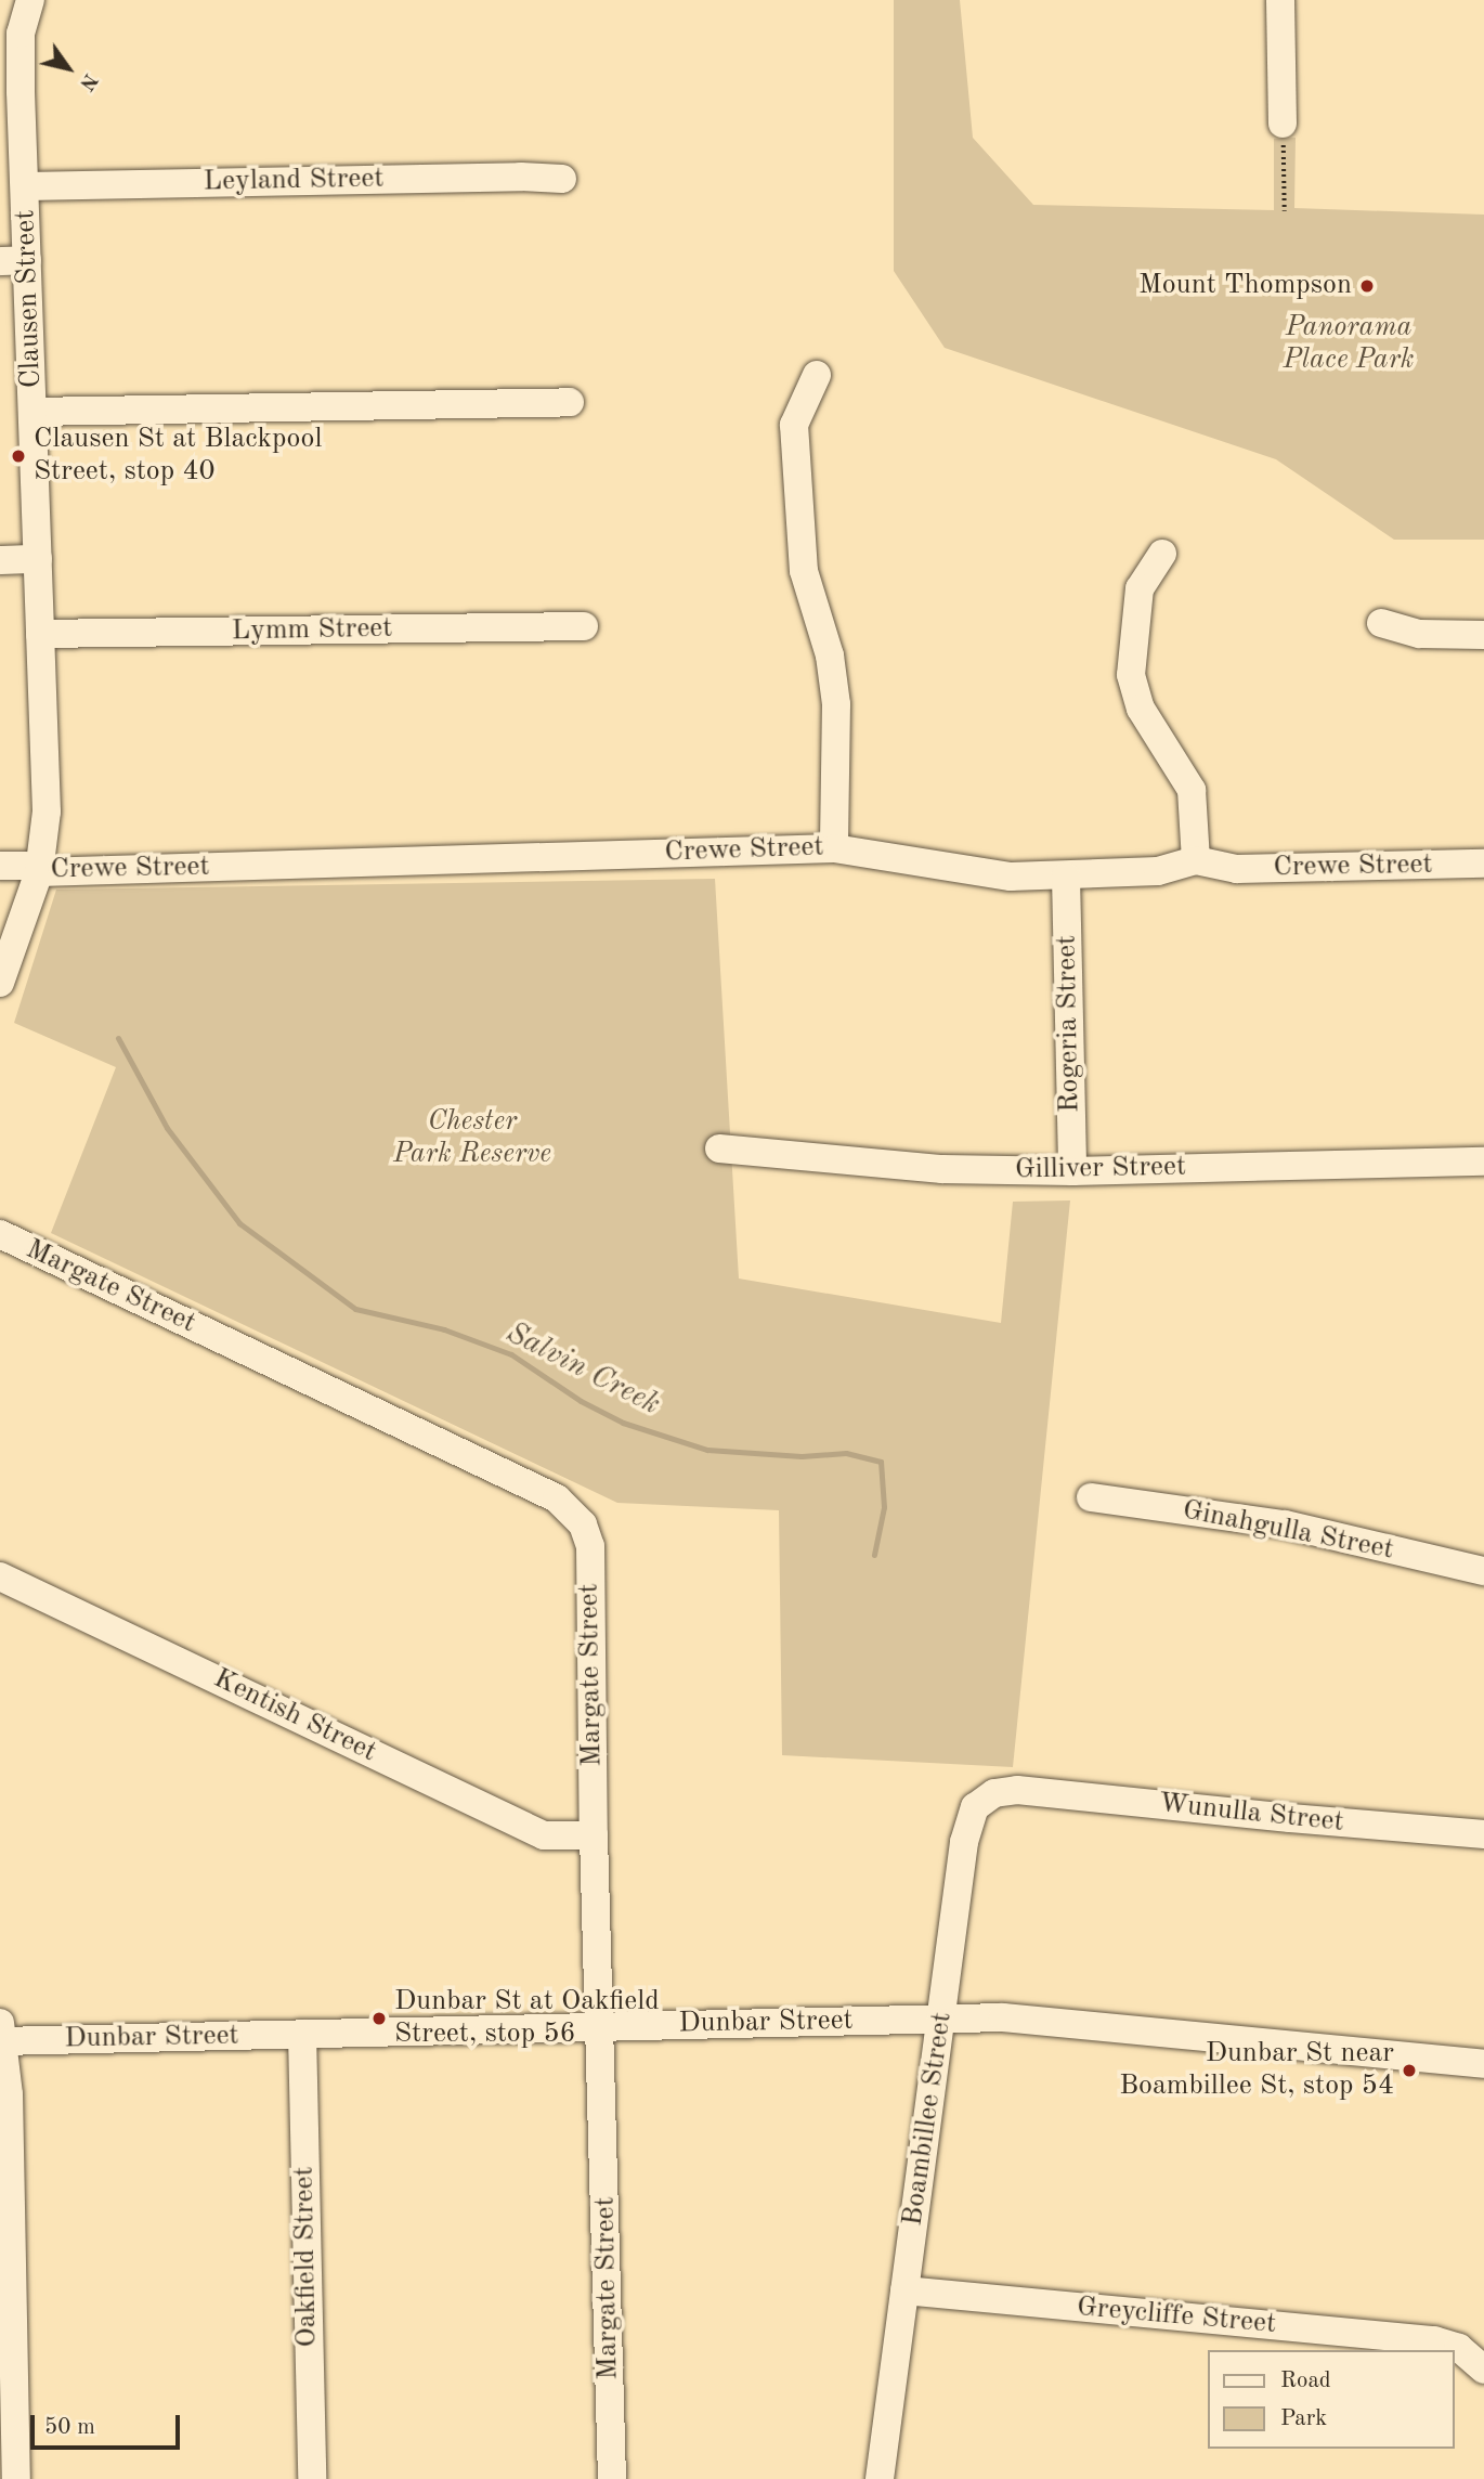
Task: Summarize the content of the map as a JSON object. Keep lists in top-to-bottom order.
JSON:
{
  "streets": {
    "street": [
      "Leyland Street",
      "Clausen Street",
      "Lymm Street",
      "Crewe Street",
      "Rogeria Street",
      "Gilliver Street",
      "Margate Street",
      "Ginahgulla Street",
      "Kentish Street",
      "Wunulla Street",
      "Dunbar Street",
      "Boambillee Street",
      "Oakfield Street",
      "Greycliffe Street"
    ]
  },
  "crossings": [
    ["Leyland Street", "Clausen Street"],
    ["Clausen Street", "Lymm Street"],
    ["Clausen Street", "Crewe Street"],
    ["Crewe Street", "Rogeria Street"],
    ["Rogeria Street", "Gilliver Street"],
    ["Margate Street", "Kentish Street"],
    ["Margate Street", "Dunbar Street"],
    ["Wunulla Street", "Boambillee Street"],
    ["Dunbar Street", "Boambillee Street"],
    ["Dunbar Street", "Oakfield Street"],
    ["Boambillee Street", "Greycliffe Street"]
  ],
  "water": ["Salvin Creek"],
  "parks": ["Panorama Place Park", "Chester Park Reserve"],
  "places": [
    "Mount Thompson",
    "Clausen St at Blackpool Street, stop 40",
    "Dunbar St at Oakfield Street, stop 56",
    "Dunbar St near Boambillee St, stop 54"
  ],
  "legend": ["Road", "Park"],
  "scale_bar": "50 m",
  "north": "bottom right"
}
